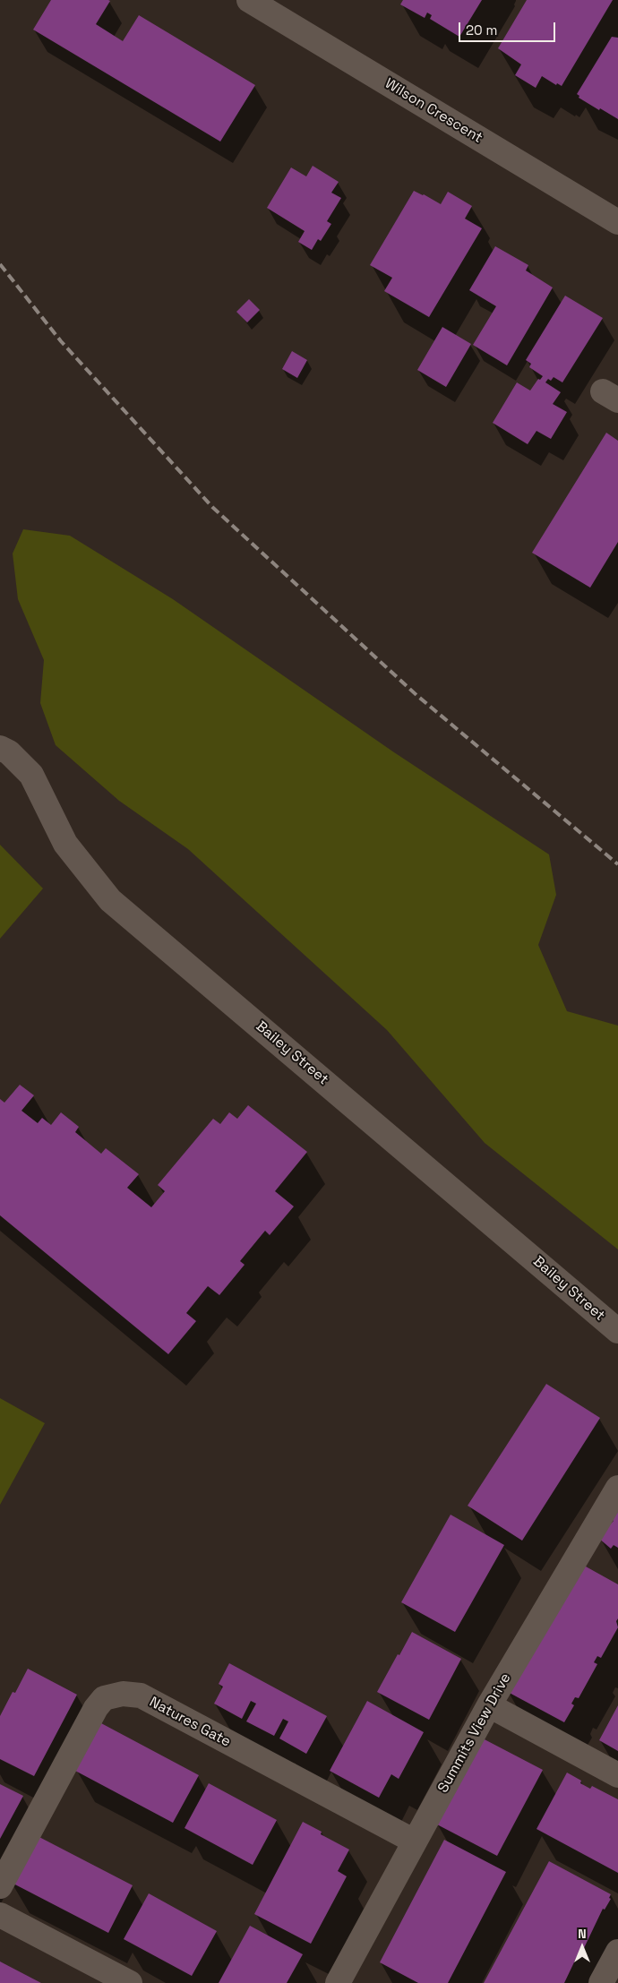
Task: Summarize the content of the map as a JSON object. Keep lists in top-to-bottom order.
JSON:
{
  "streets": {
    "street": [
      "Wilson Crescent",
      "Bailey Street",
      "Natures Gate",
      "Summits View Drive"
    ]
  },
  "crossings": [
    ["Natures Gate", "Summits View Drive"]
  ],
  "scale_bar": "20 m",
  "north": "top"
}
